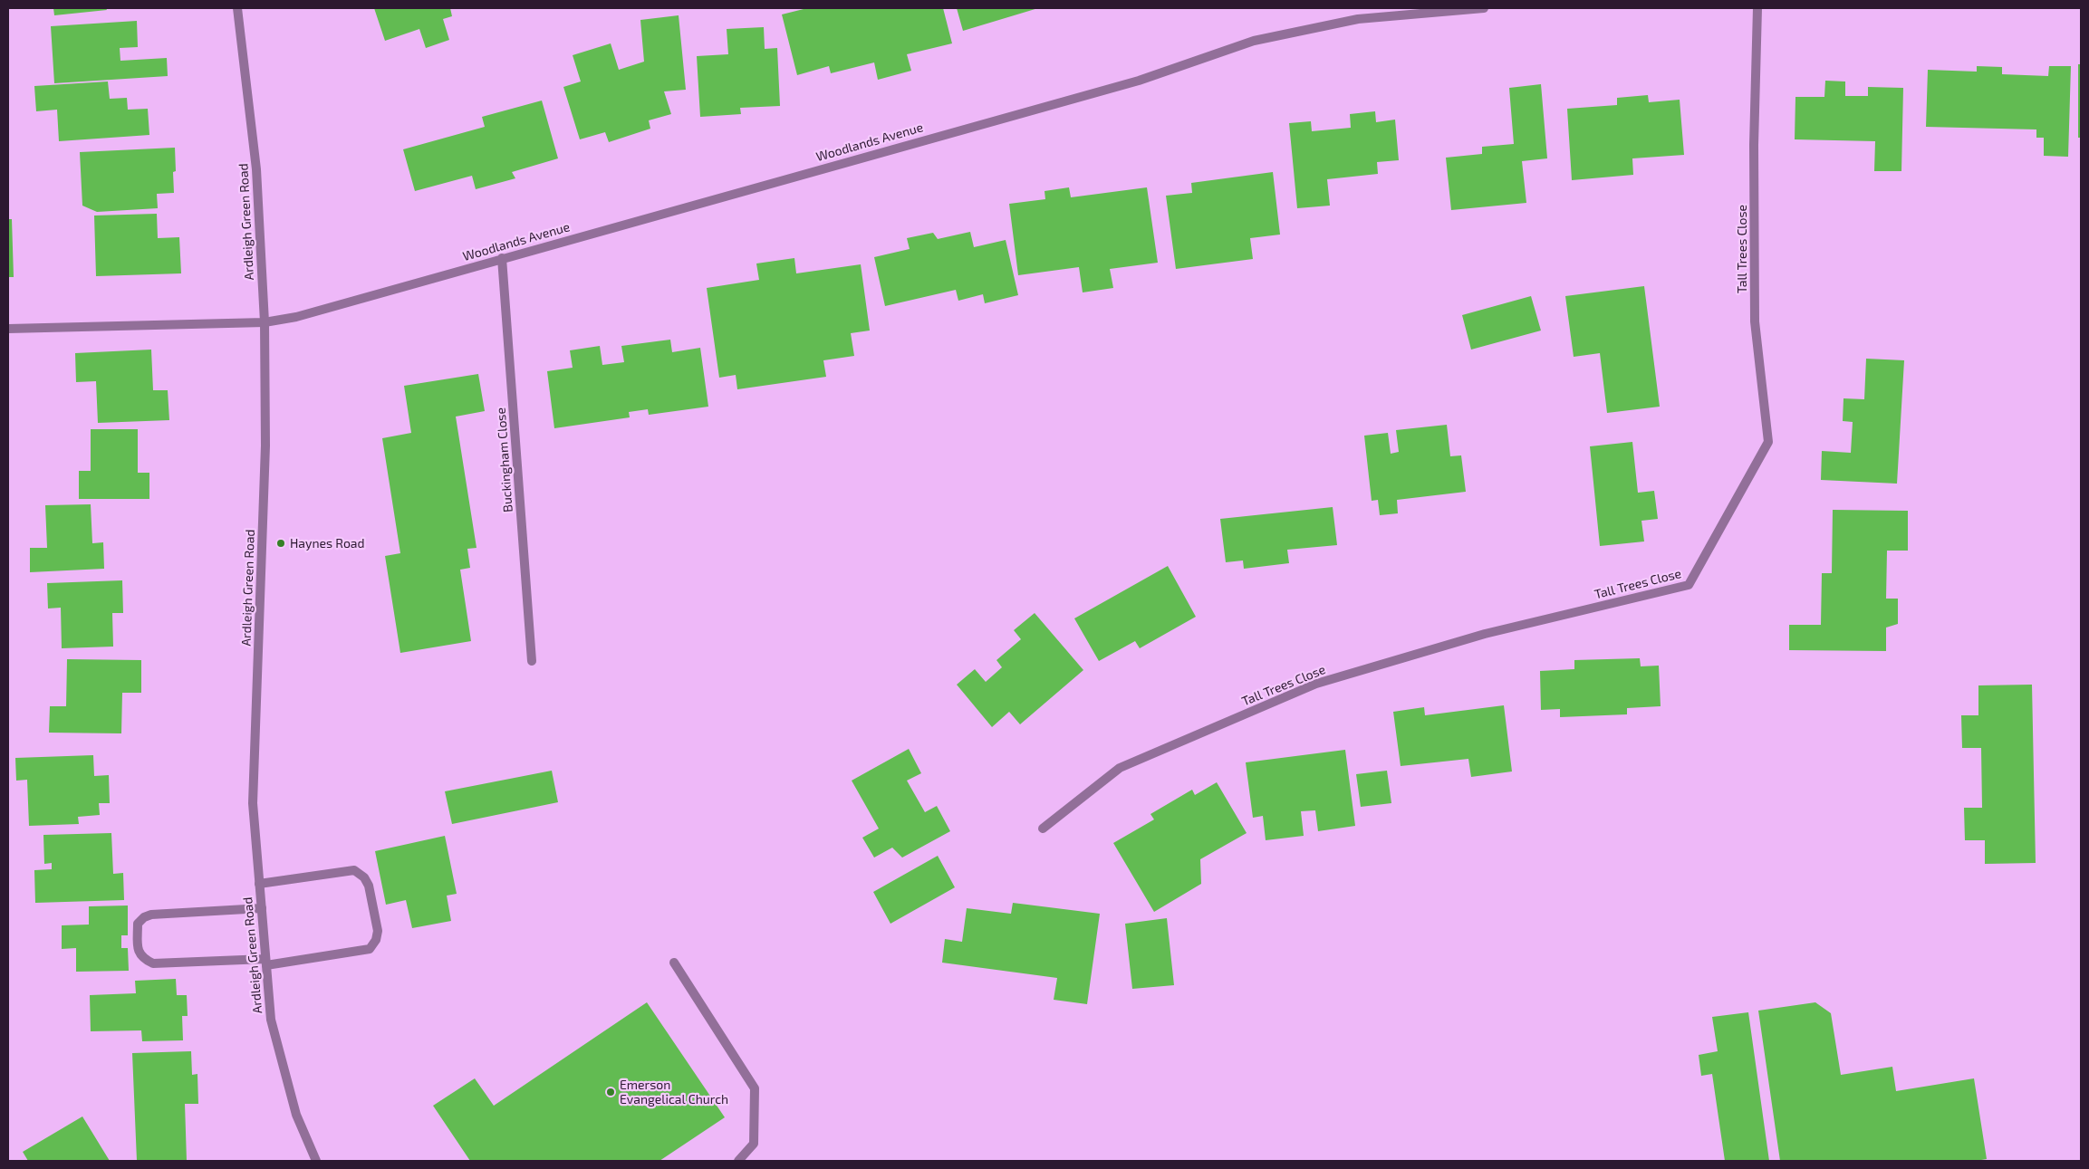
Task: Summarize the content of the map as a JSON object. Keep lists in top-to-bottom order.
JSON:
{
  "streets": {
    "street": [
      "Woodlands Avenue",
      "Ardleigh Green Road",
      "Tall Trees Close",
      "Buckingham Close"
    ]
  },
  "crossings": [
    ["Woodlands Avenue", "Ardleigh Green Road"],
    ["Woodlands Avenue", "Buckingham Close"]
  ],
  "places": ["Haynes Road", "Emerson Evangelical Church"]
}
